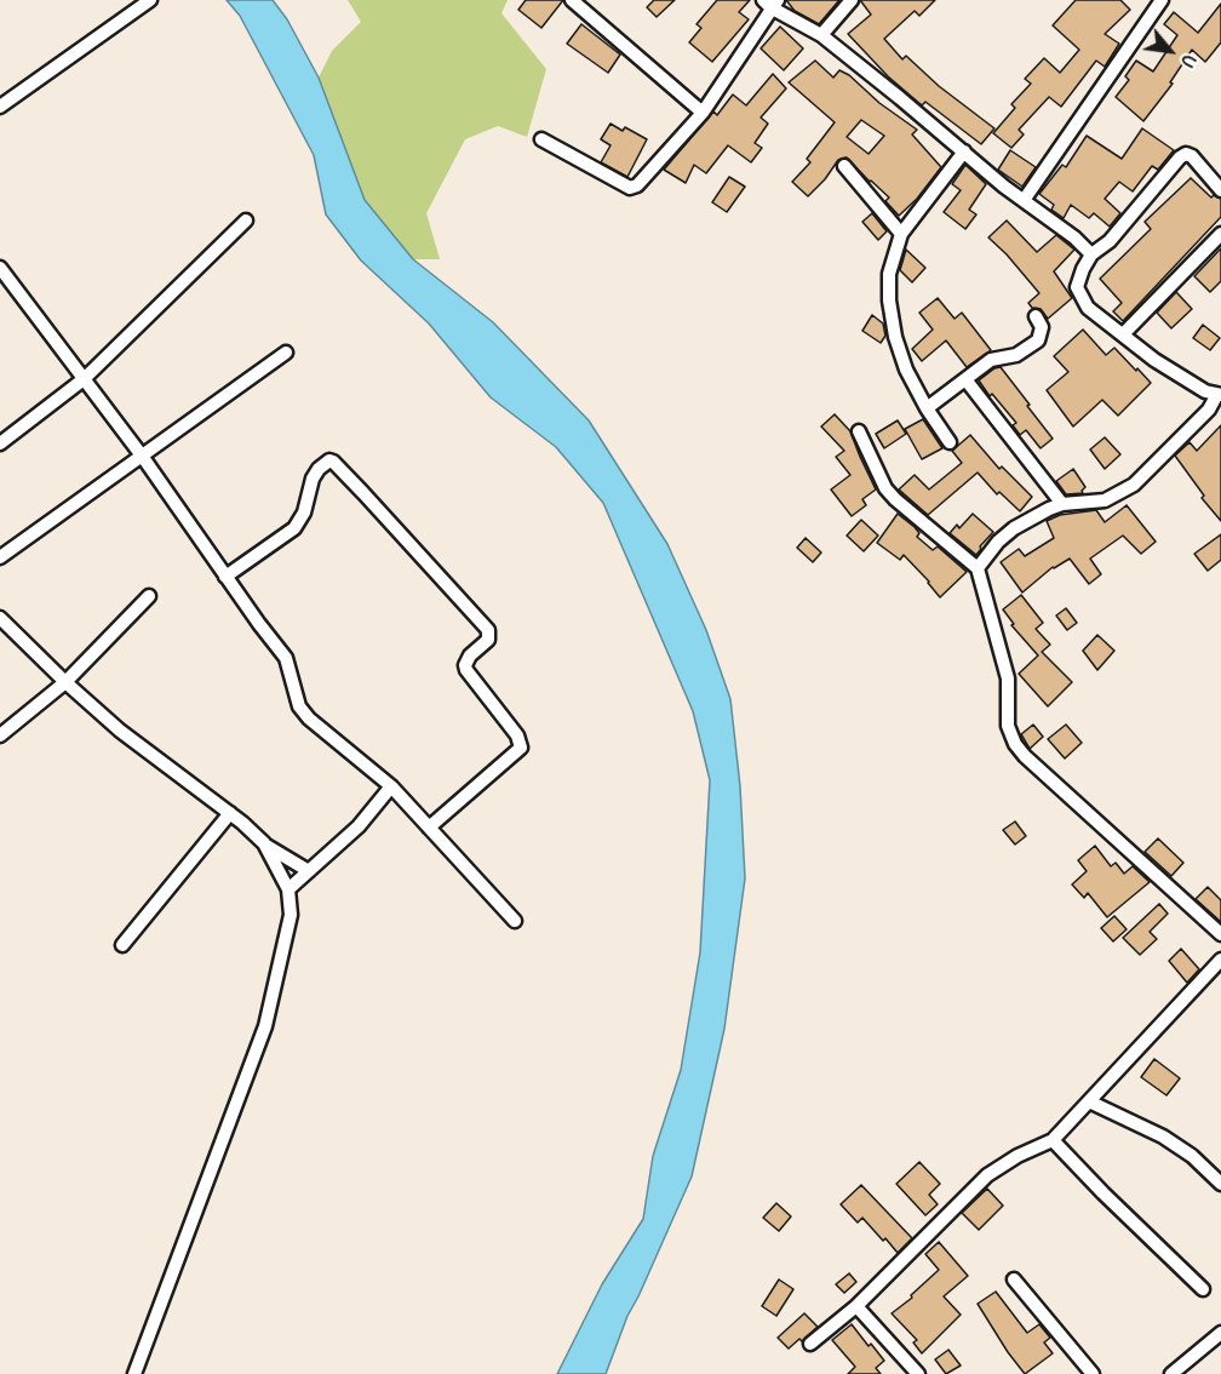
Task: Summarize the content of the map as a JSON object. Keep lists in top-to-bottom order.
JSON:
{
  "north": "bottom right"
}
